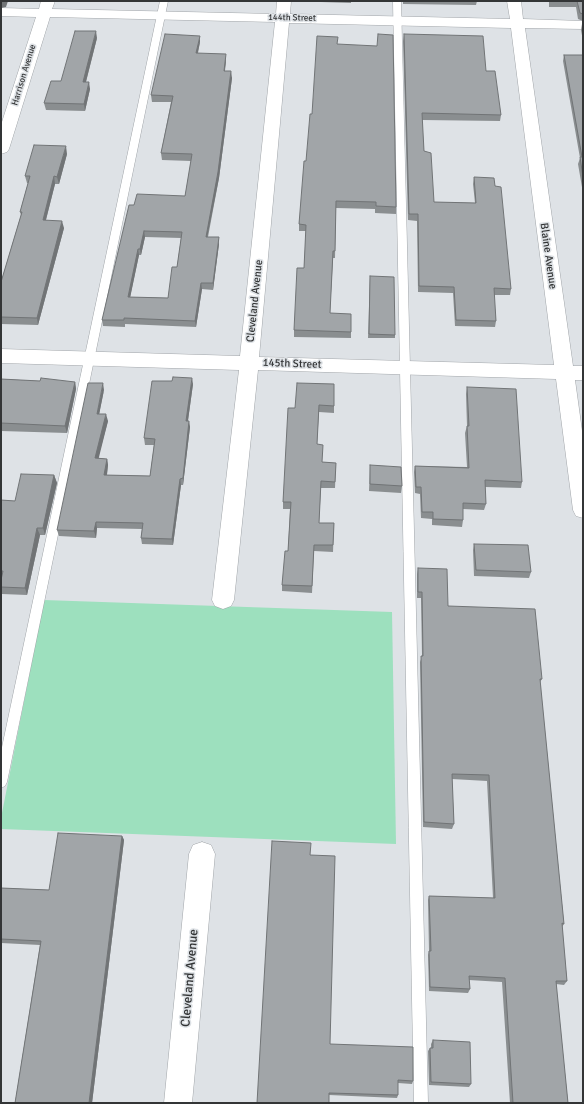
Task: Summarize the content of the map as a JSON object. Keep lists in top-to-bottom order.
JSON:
{
  "streets": {
    "street": [
      "144th Street",
      "Harrison Avenue",
      "Blaine Avenue",
      "Cleveland Avenue",
      "145th Street"
    ]
  },
  "crossings": [
    ["144th Street", "Harrison Avenue"],
    ["144th Street", "Blaine Avenue"],
    ["144th Street", "Cleveland Avenue"],
    ["Blaine Avenue", "145th Street"],
    ["Cleveland Avenue", "145th Street"]
  ]
}
